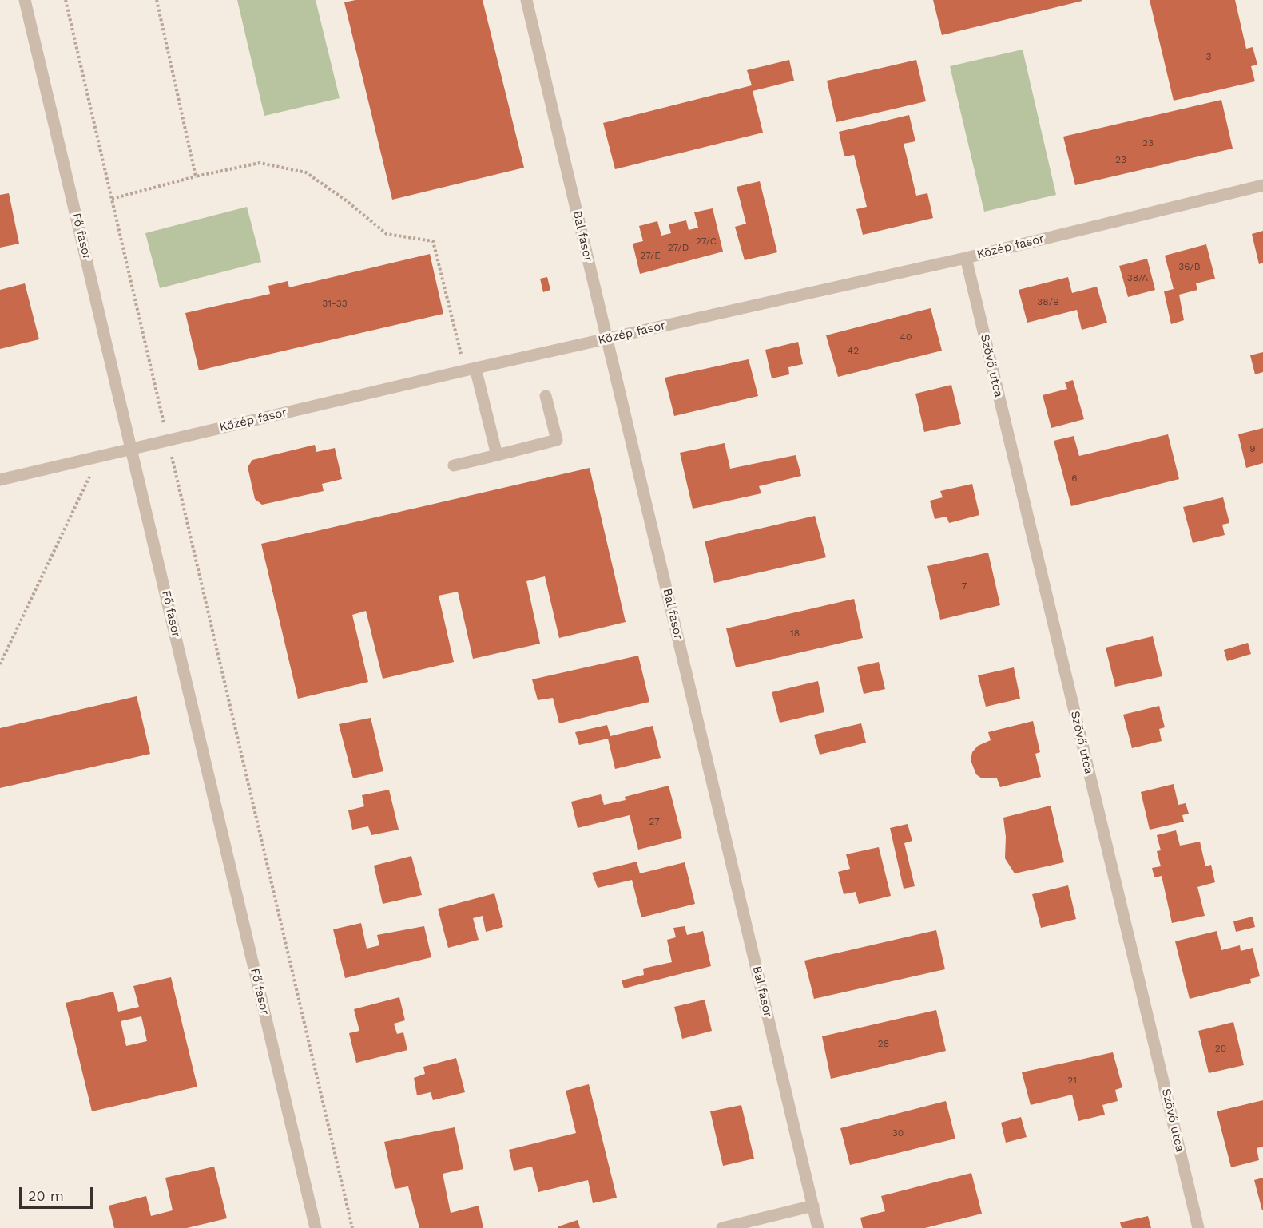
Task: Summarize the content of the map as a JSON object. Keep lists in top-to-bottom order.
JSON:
{
  "streets": {
    "street": [
      "Fő fasor",
      "Bal fasor",
      "Közép fasor",
      "Szövő utca"
    ]
  },
  "crossings": [
    ["Fő fasor", "Közép fasor"],
    ["Bal fasor", "Közép fasor"],
    ["Közép fasor", "Szövő utca"]
  ],
  "house_numbers": [
    "3",
    "23",
    "23",
    "27/C",
    "27/D",
    "27/E",
    "36/B",
    "38/A",
    "38/B",
    "31-33",
    "40",
    "42",
    "9",
    "6",
    "7",
    "18",
    "27",
    "28",
    "20",
    "21",
    "30"
  ],
  "scale_bar": "20 m"
}
